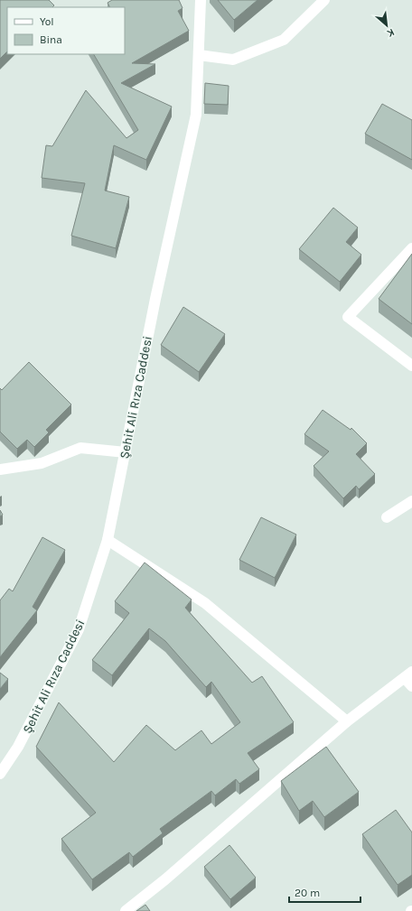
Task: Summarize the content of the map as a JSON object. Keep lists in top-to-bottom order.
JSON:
{
  "streets": {
    "street": ["Şehit Ali Rıza Caddesi"]
  },
  "legend": ["Yol", "Bina"],
  "scale_bar": "20 m",
  "north": "bottom right"
}
